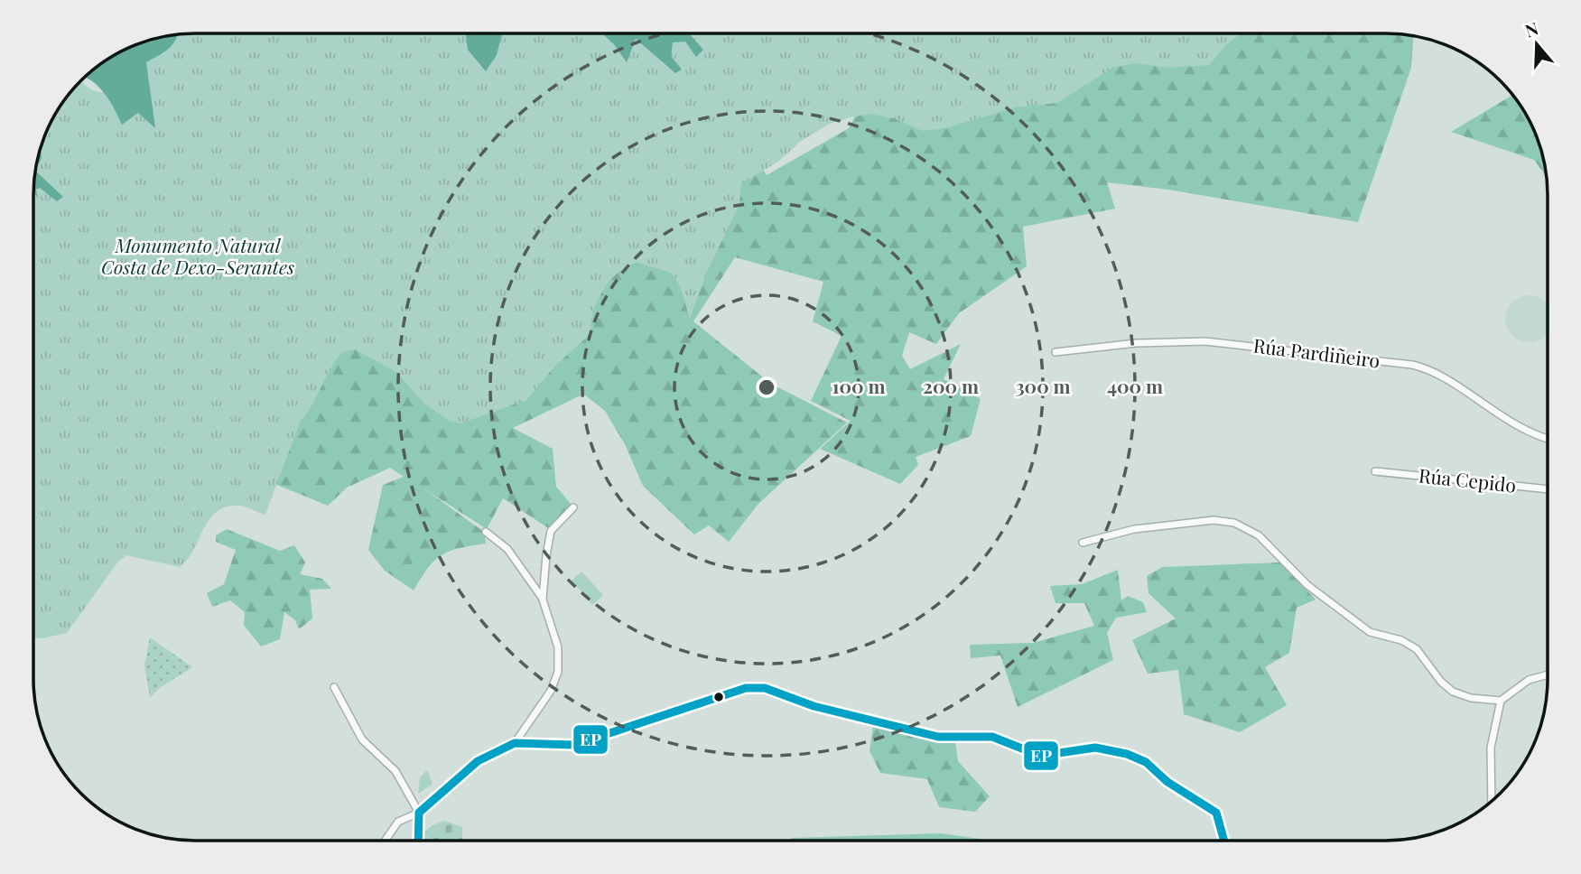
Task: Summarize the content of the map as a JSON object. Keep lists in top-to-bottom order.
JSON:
{
  "streets": {
    "street": ["Rúa Pardiñeiro", "Rúa Cepido"]
  },
  "parks": ["Monumento Natural Costa de Dexo-Serantes"],
  "lines": ["transit line EP"],
  "north": "top",
  "rings": [
    "100 m",
    "200 m",
    "300 m",
    "400 m"
  ]
}
